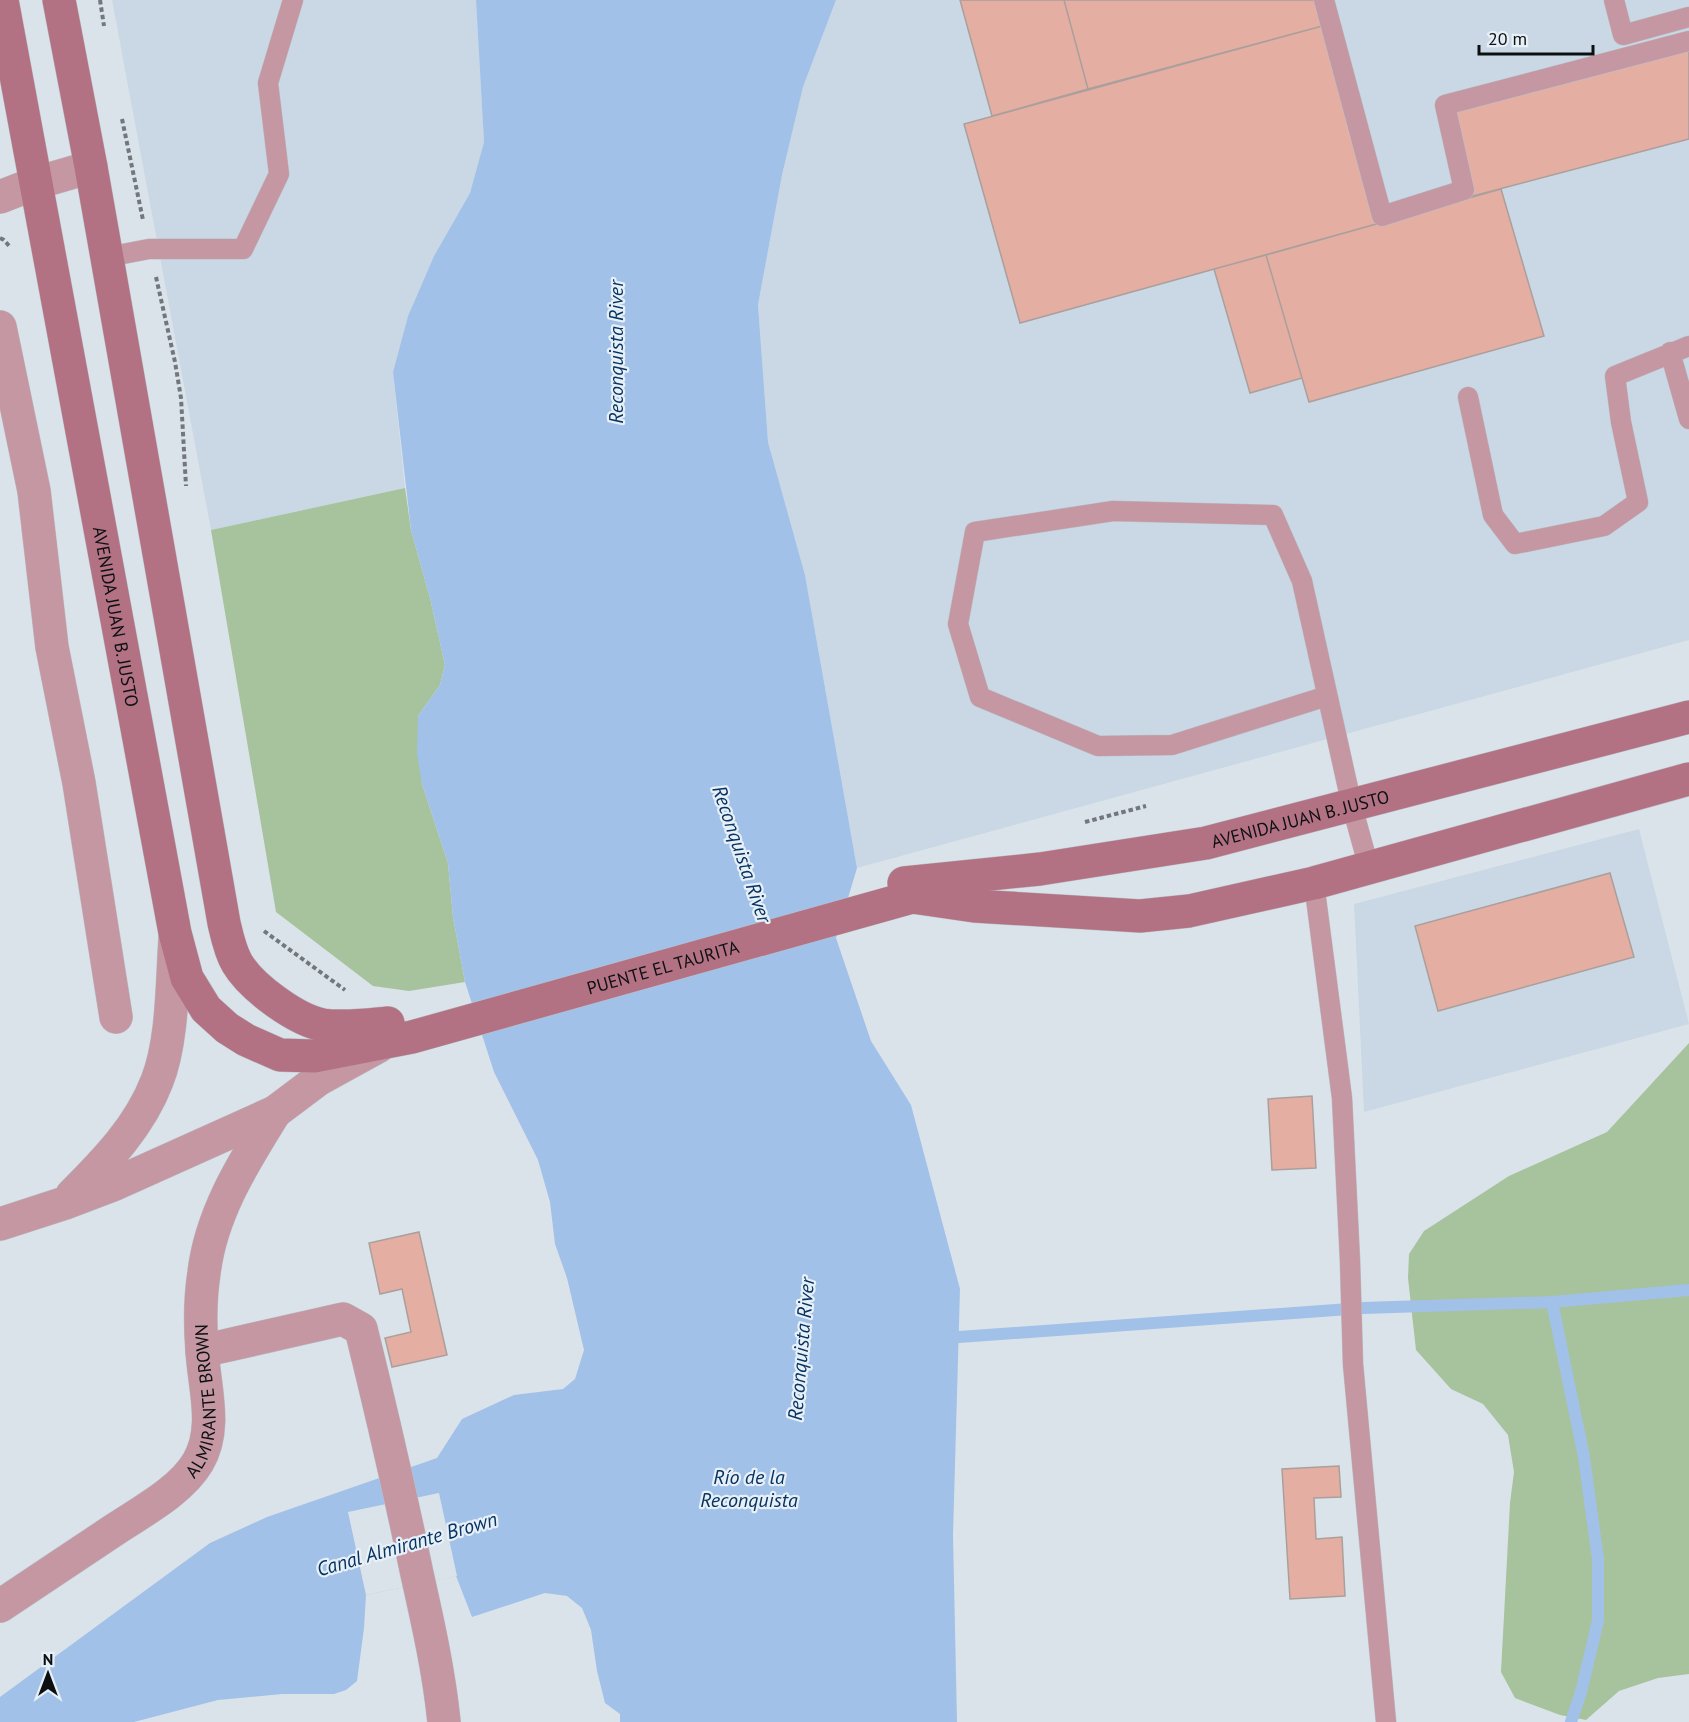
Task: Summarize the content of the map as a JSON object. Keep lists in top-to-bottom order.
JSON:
{
  "streets": {
    "main road": ["AVENIDA JUAN B. JUSTO", "PUENTE EL TAURITA"],
    "street": ["ALMIRANTE BROWN"]
  },
  "crossings": [
    ["AVENIDA JUAN B. JUSTO", "PUENTE EL TAURITA"]
  ],
  "water": ["Reconquista River", "Río de la Reconquista", "Canal Almirante Brown"],
  "scale_bar": "20 m",
  "north": "top"
}
